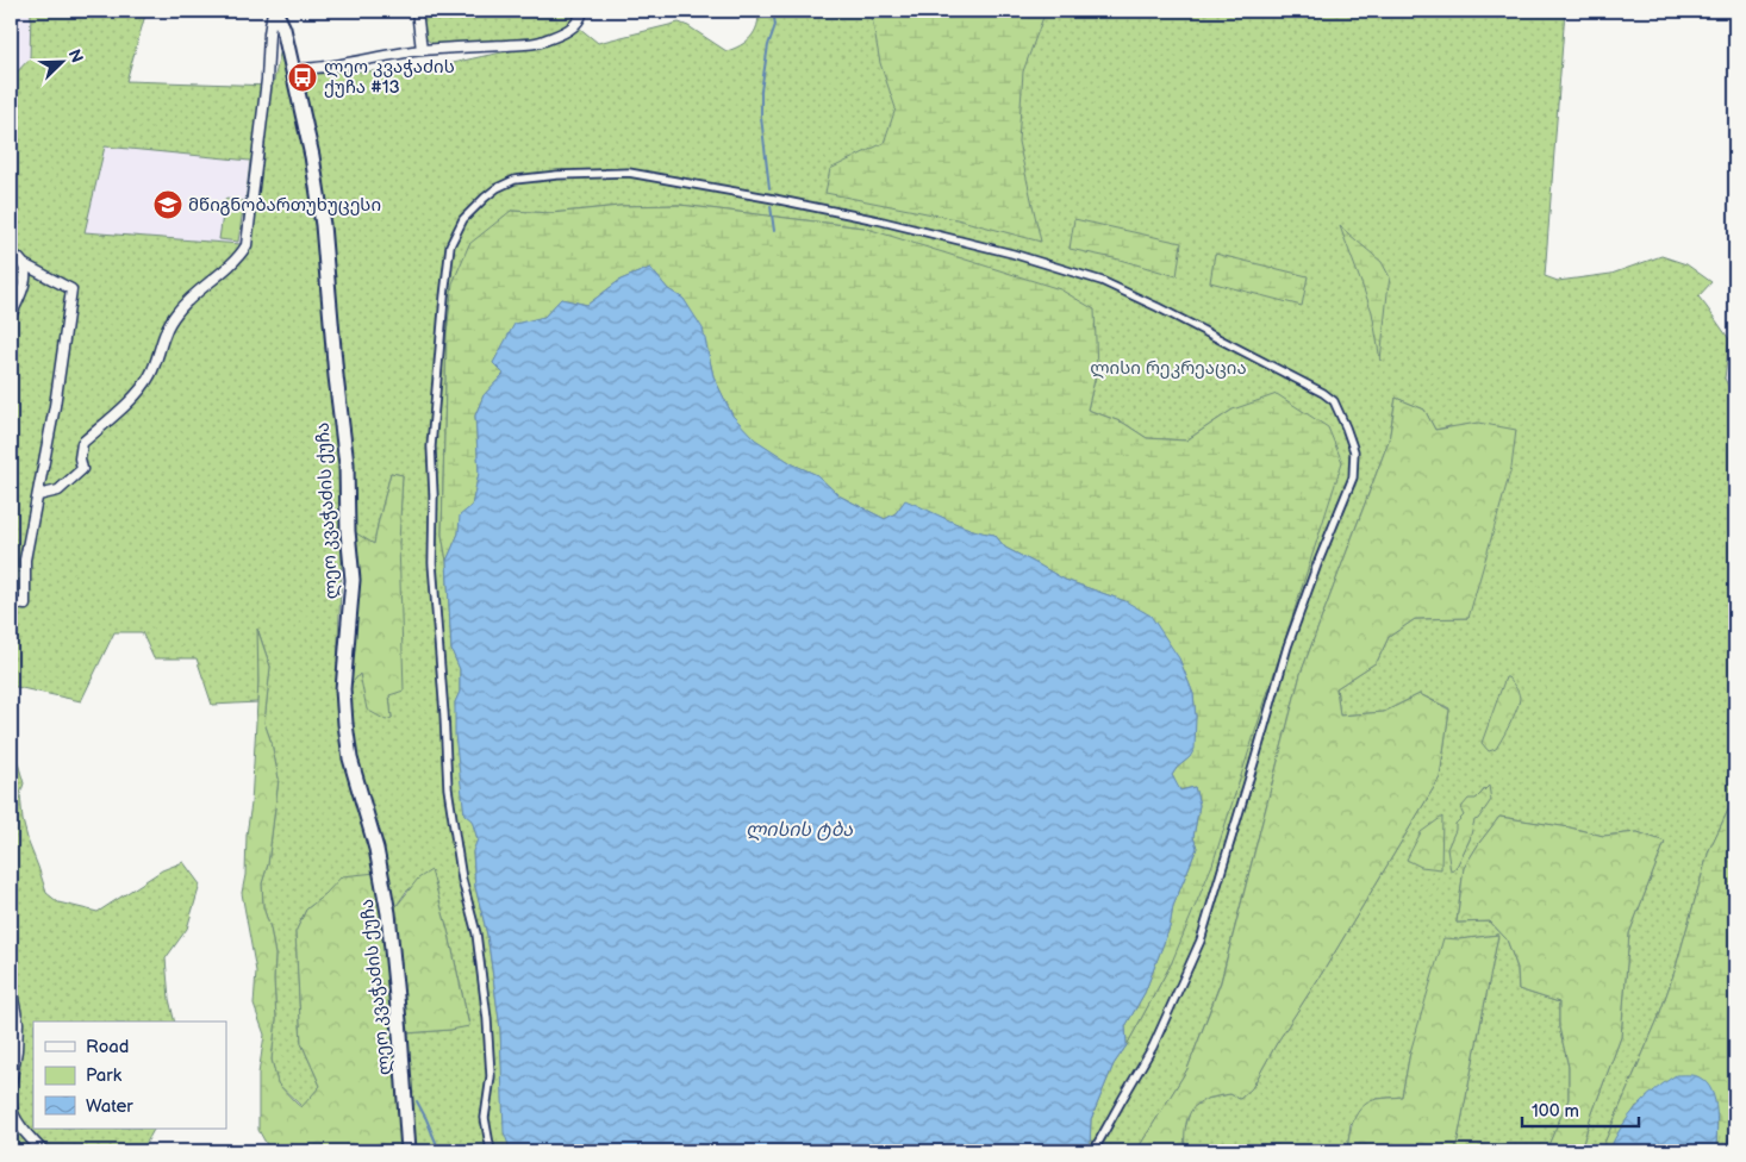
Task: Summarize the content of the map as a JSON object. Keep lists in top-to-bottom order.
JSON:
{
  "streets": {
    "main road": ["ლეო კვაჭაძის ქუჩა"]
  },
  "water": ["ლისის ტბა"],
  "parks": ["ლისი რეკრეაცია"],
  "places": {
    "bus stop": ["ლეო კვაჭაძის ქუჩა #13"],
    "school or university": ["მწიგნობართუხუცესი"]
  },
  "legend": ["Road", "Park", "Water"],
  "scale_bar": "100 m",
  "north": "top right"
}
